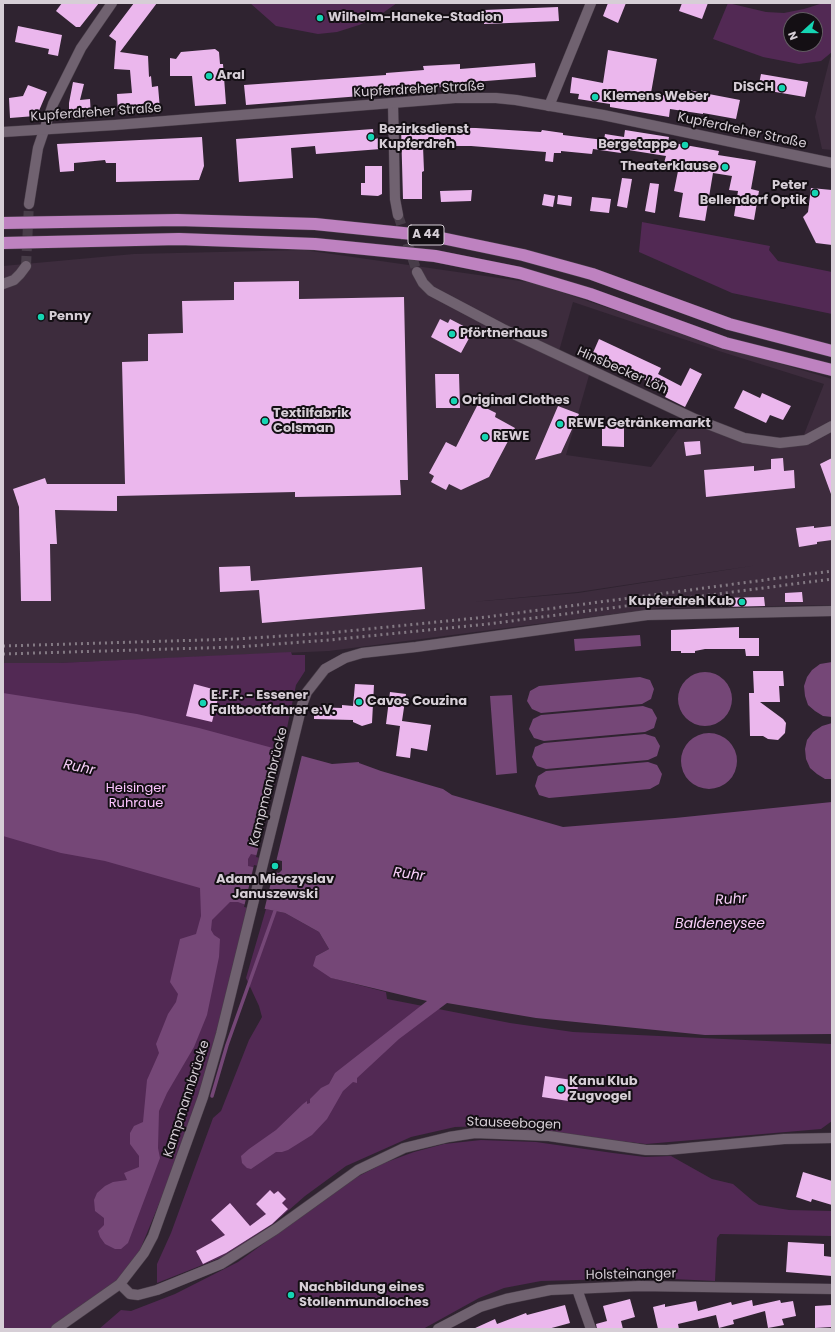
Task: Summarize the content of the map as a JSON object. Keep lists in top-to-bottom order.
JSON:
{
  "streets": {
    "highway": ["A 44"],
    "street": [
      "Kupferdreher Straße",
      "Hinsbecker Löh",
      "Kampmannbrücke",
      "Stauseebogen",
      "Holsteinanger"
    ]
  },
  "crossings": [
    ["Kampmannbrücke", "Stauseebogen"]
  ],
  "water": ["Ruhr", "Baldeneysee"],
  "parks": ["Heisinger Ruhraue"],
  "places": [
    "Wilhelm-Haneke-Stadion",
    "Aral",
    "DiSCH",
    "Klemens Weber",
    "Bezirksdienst Kupferdreh",
    "Bergetappe",
    "Theaterklause",
    "Peter Bellendorf Optik",
    "Penny",
    "Pförtnerhaus",
    "Original Clothes",
    "Textilfabrik Colsman",
    "REWE Getränkemarkt",
    "REWE",
    "Kupferdreh Kub",
    "Cavos Couzina",
    "E.F.F. - Essener Faltbootfahrer e.V.",
    "Adam Mieczyslav Januszewski",
    "Kanu Klub Zugvogel",
    "Nachbildung eines Stollenmundloches"
  ],
  "north": "left"
}
